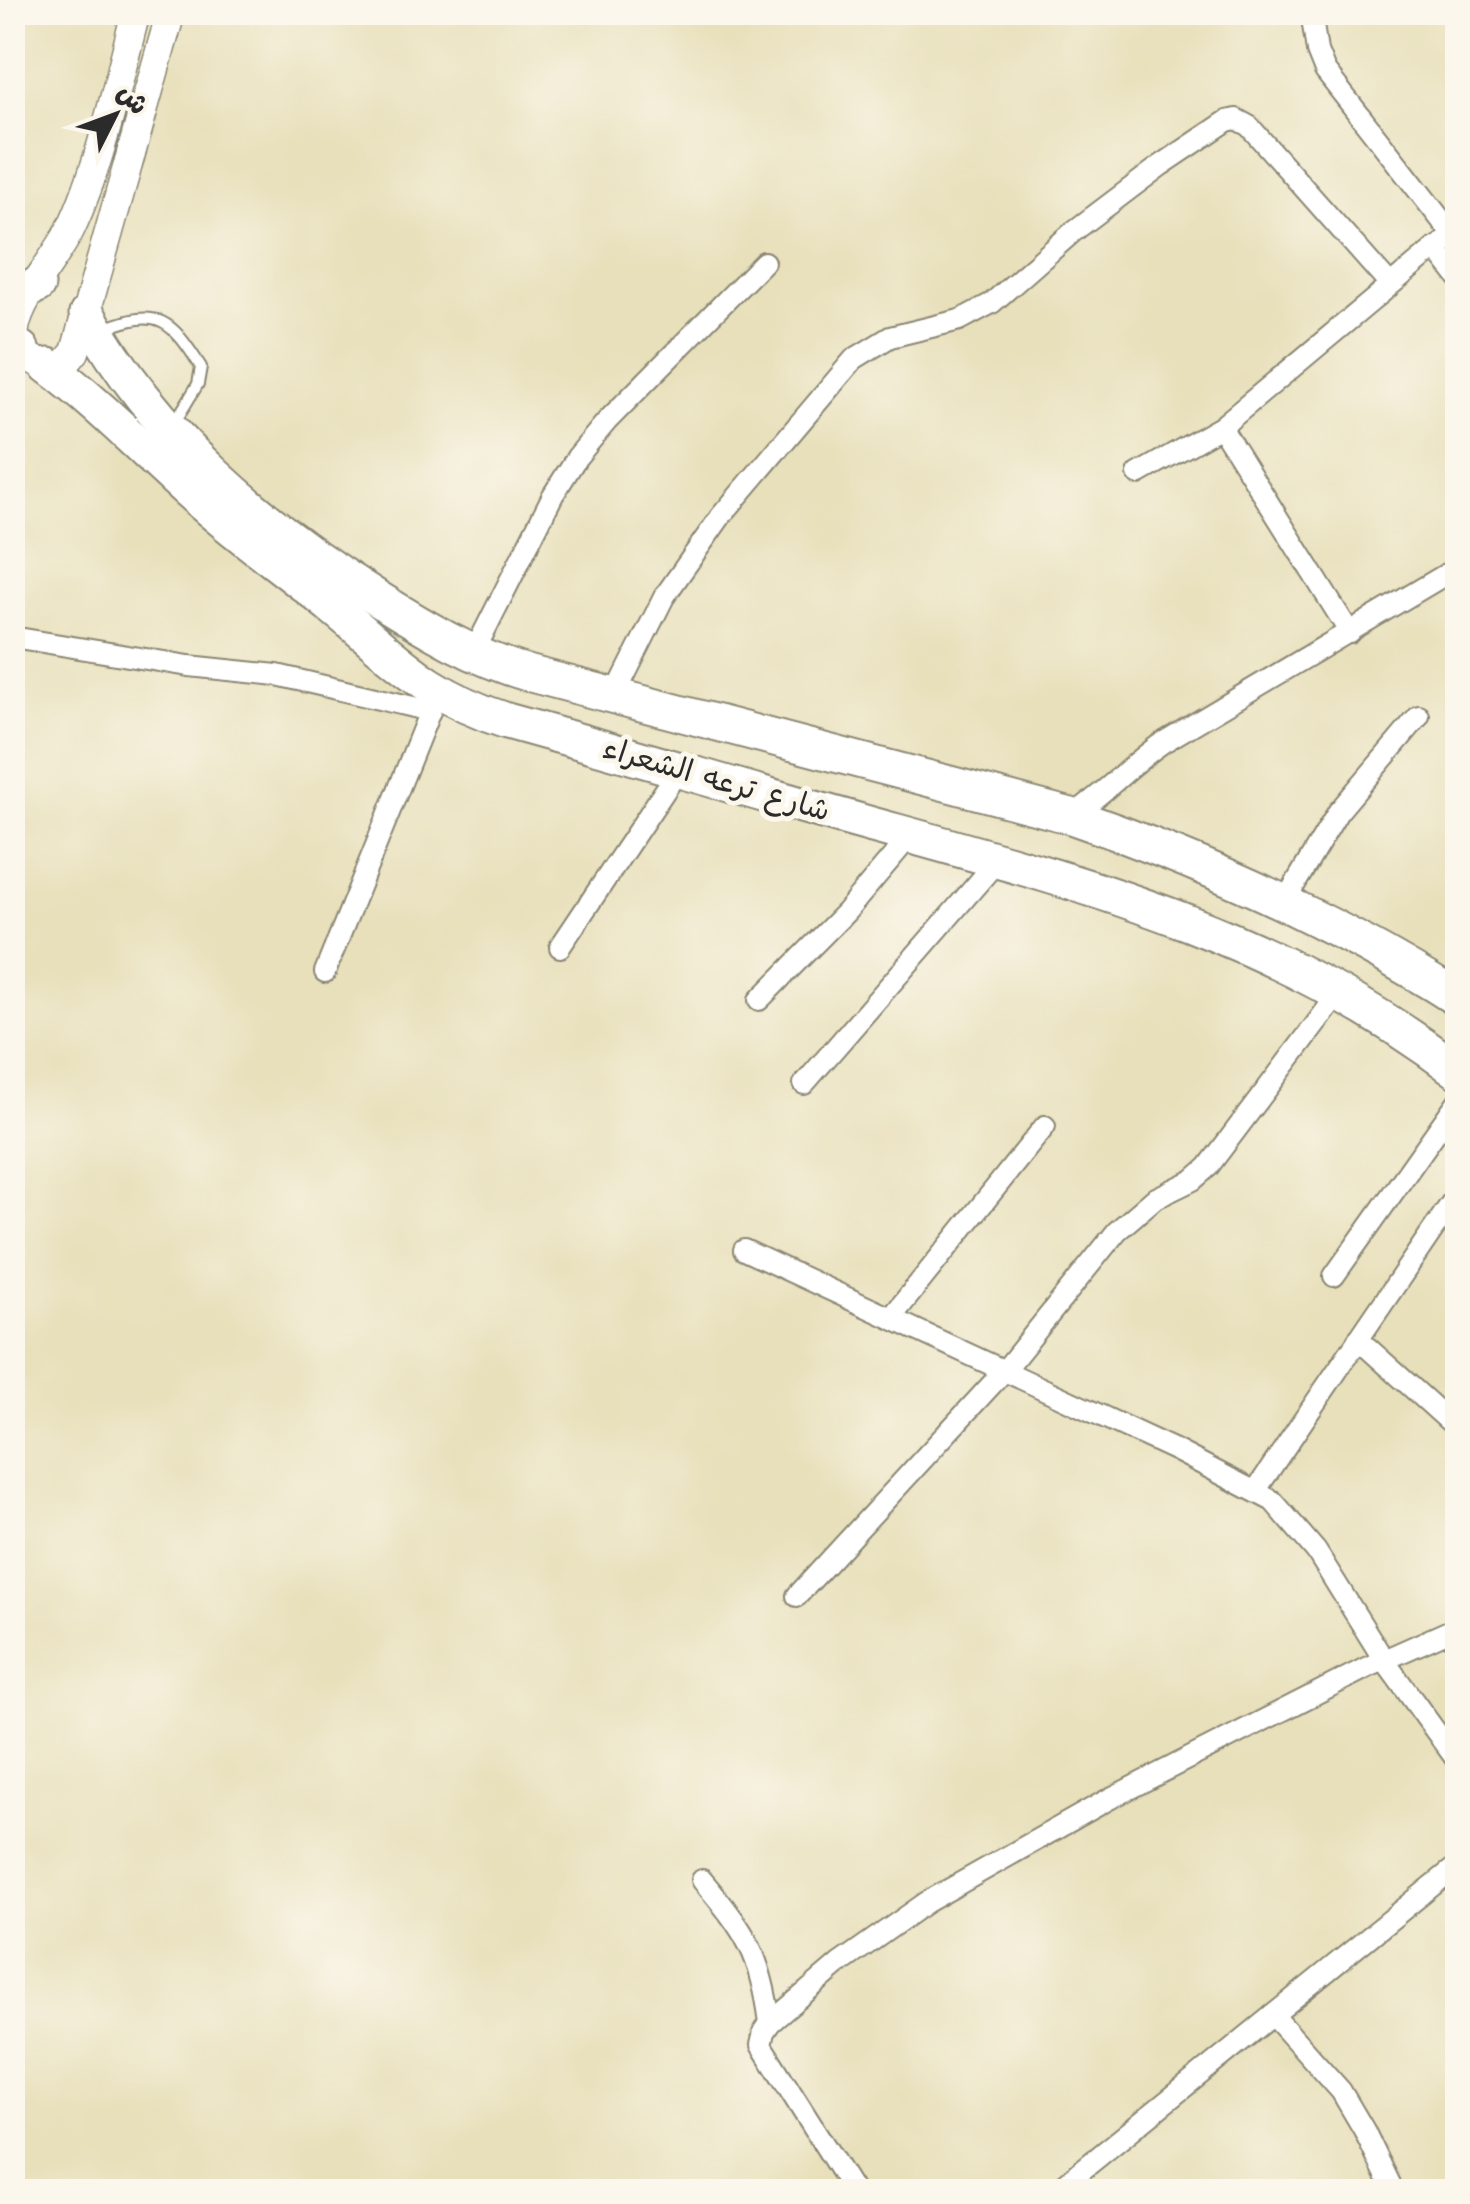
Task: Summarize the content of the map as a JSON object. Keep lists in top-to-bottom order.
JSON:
{
  "streets": {
    "highway": ["شارع ترعه الشعراء"]
  },
  "north": "top right"
}
